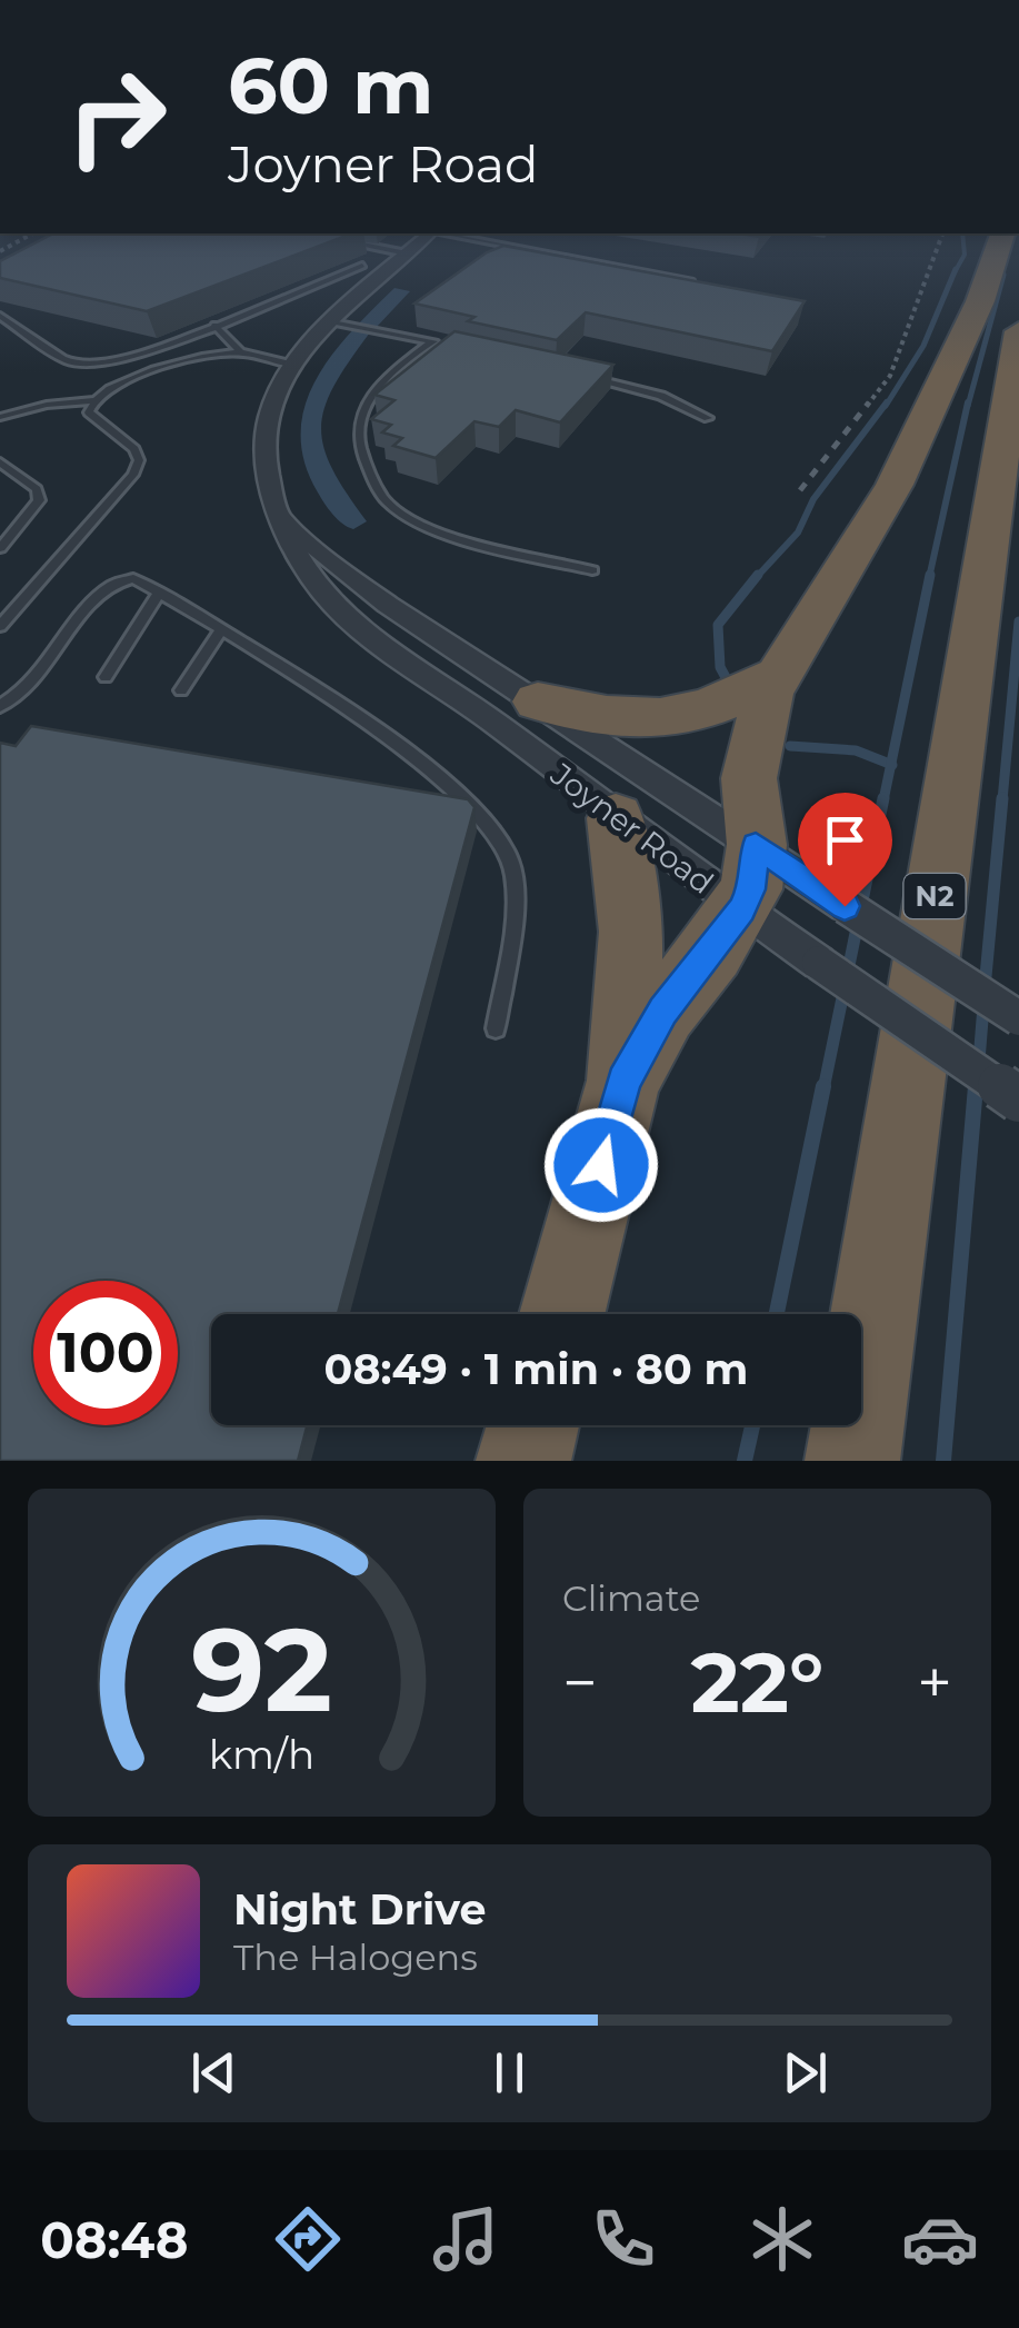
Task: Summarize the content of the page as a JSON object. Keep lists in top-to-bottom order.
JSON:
{
  "streets": {
    "highway": ["N2"],
    "street": ["Joyner Road"]
  },
  "page": {
    "turn": ["60 m", "Joyner Road"],
    "limit": "100",
    "trip": "08:49 · 1 min · 80 m",
    "tile": "Climate",
    "heat": ["−", "22°", "+"],
    "song": ["Night Drive", "The Halogens"],
    "tabs": "08:48",
    "gauge": ["92", "km/h"]
  }
}
